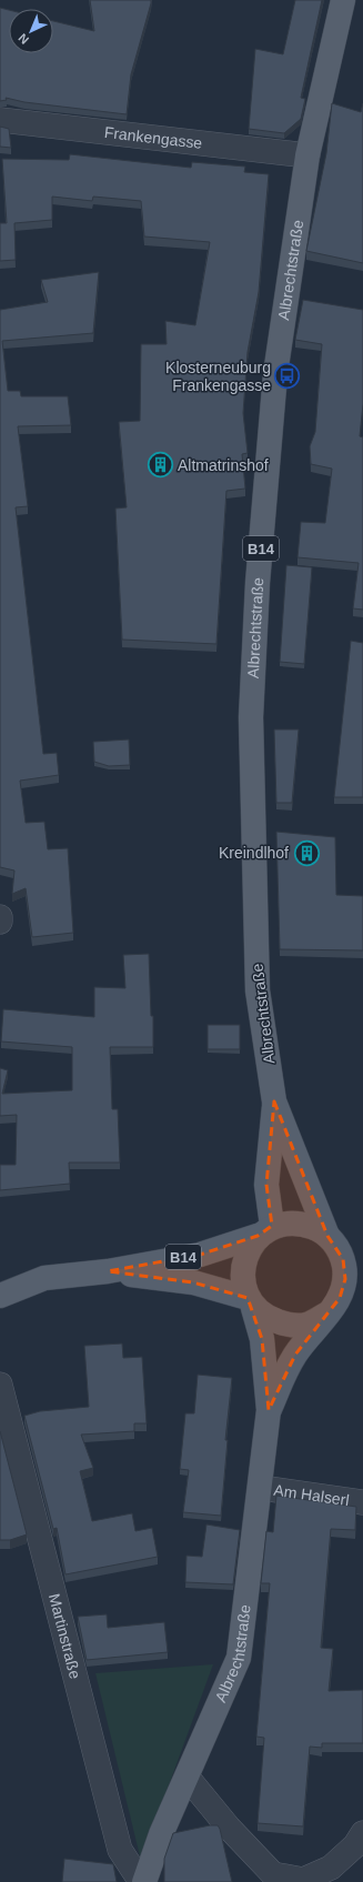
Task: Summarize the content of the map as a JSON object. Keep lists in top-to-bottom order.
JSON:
{
  "streets": {
    "main road": ["Albrechtstraße", "B14"],
    "street": ["Frankengasse", "Am Halserl", "Martinstraße"]
  },
  "crossings": [
    ["Frankengasse", "Albrechtstraße"],
    ["Albrechtstraße", "B14"],
    ["Albrechtstraße", "Am Halserl"],
    ["Albrechtstraße", "Martinstraße"]
  ],
  "places": {
    "bus stop": ["Klosterneuburg Frankengasse"],
    "building": ["Altmatrinshof", "Kreindlhof"]
  },
  "north": "bottom left"
}
